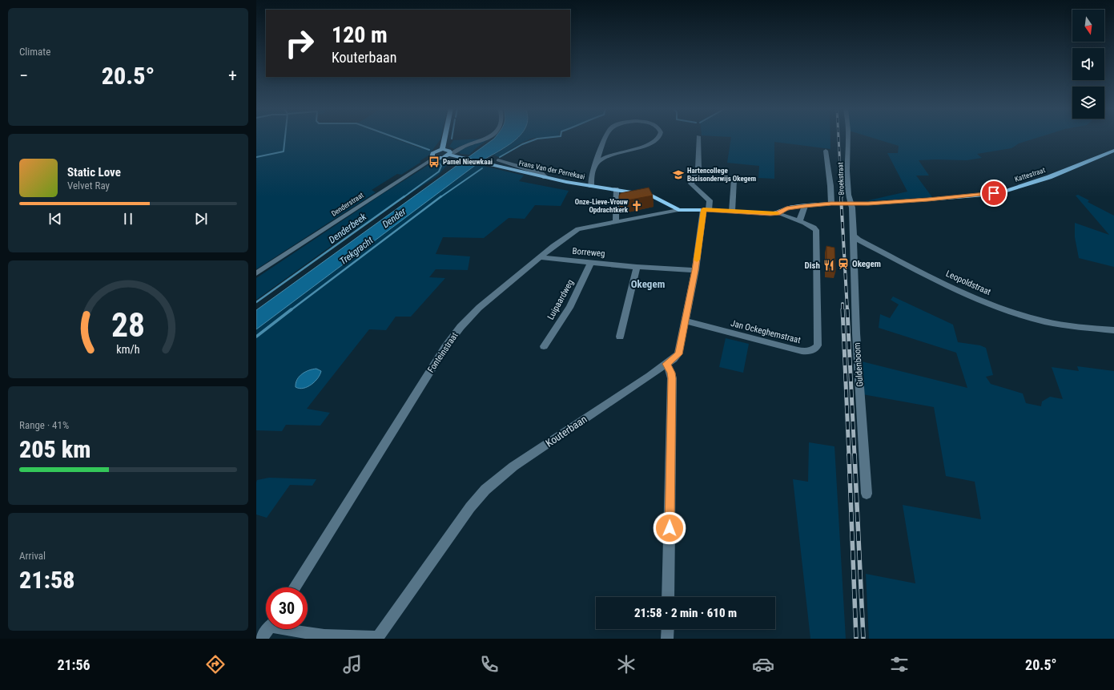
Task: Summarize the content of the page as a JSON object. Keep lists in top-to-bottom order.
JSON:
{
  "streets": {
    "main road": ["Frans Van der Perrekaai", "Kattestraat", "Denderstraat"],
    "street": [
      "Broekstraat",
      "Borreweg",
      "Leopoldstraat",
      "Luipaardweg",
      "Jan Ockeghemstraat",
      "Fonteinstraat",
      "Guldenboom",
      "Kouterbaan"
    ]
  },
  "crossings": [
    ["Frans Van der Perrekaai", "Denderstraat"],
    ["Frans Van der Perrekaai", "Fonteinstraat"],
    ["Kattestraat", "Broekstraat"],
    ["Borreweg", "Luipaardweg"],
    ["Borreweg", "Fonteinstraat"],
    ["Borreweg", "Kouterbaan"],
    ["Leopoldstraat", "Guldenboom"],
    ["Jan Ockeghemstraat", "Kouterbaan"]
  ],
  "districts": ["Okegem"],
  "water": ["Dender", "Denderbeek", "Trekgracht"],
  "places": {
    "bus stop": ["Pamel Nieuwkaai"],
    "school or university": ["Hartencollege Basisonderwijs Okegem"],
    "church": ["Onze-Lieve-Vrouw Opdrachtkerk"],
    "station": ["Okegem"],
    "restaurant": ["Dish"]
  },
  "north": "bottom",
  "page": {
    "tile": [
      "Climate",
      ["Range · 41%", "205 km"],
      ["Arrival", "21:58"]
    ],
    "turn": ["120 m", "Kouterbaan"],
    "heat": ["−", "20.5°", "+"],
    "song": ["Static Love", "Velvet Ray"],
    "limit": "30",
    "trip": "21:58 · 2 min · 610 m",
    "tabs": ["21:56", "20.5°"],
    "gauge": ["28", "km/h"]
  }
}
